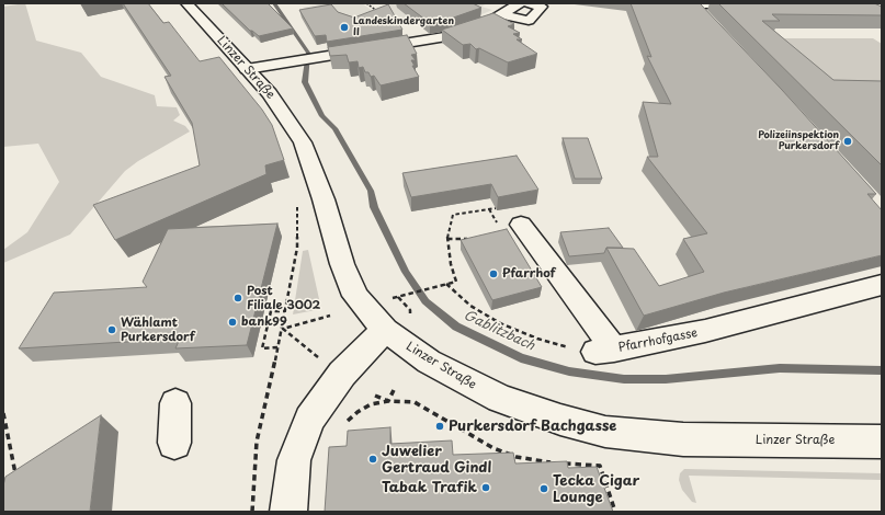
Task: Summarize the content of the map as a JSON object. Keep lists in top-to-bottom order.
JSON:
{
  "streets": {
    "main road": ["Linzer Straße", "Pfarrhofgasse"]
  },
  "water": ["Gablitzbach"],
  "places": [
    "Landeskindergarten II",
    "Polizeiinspektion Purkersdorf",
    "Pfarrhof",
    "Post Filiale 3002",
    "bank99",
    "Wählamt Purkersdorf",
    "Purkersdorf Bachgasse",
    "Juwelier Gertraud Gindl",
    "Tabak Trafik",
    "Tecka Cigar Lounge"
  ]
}
